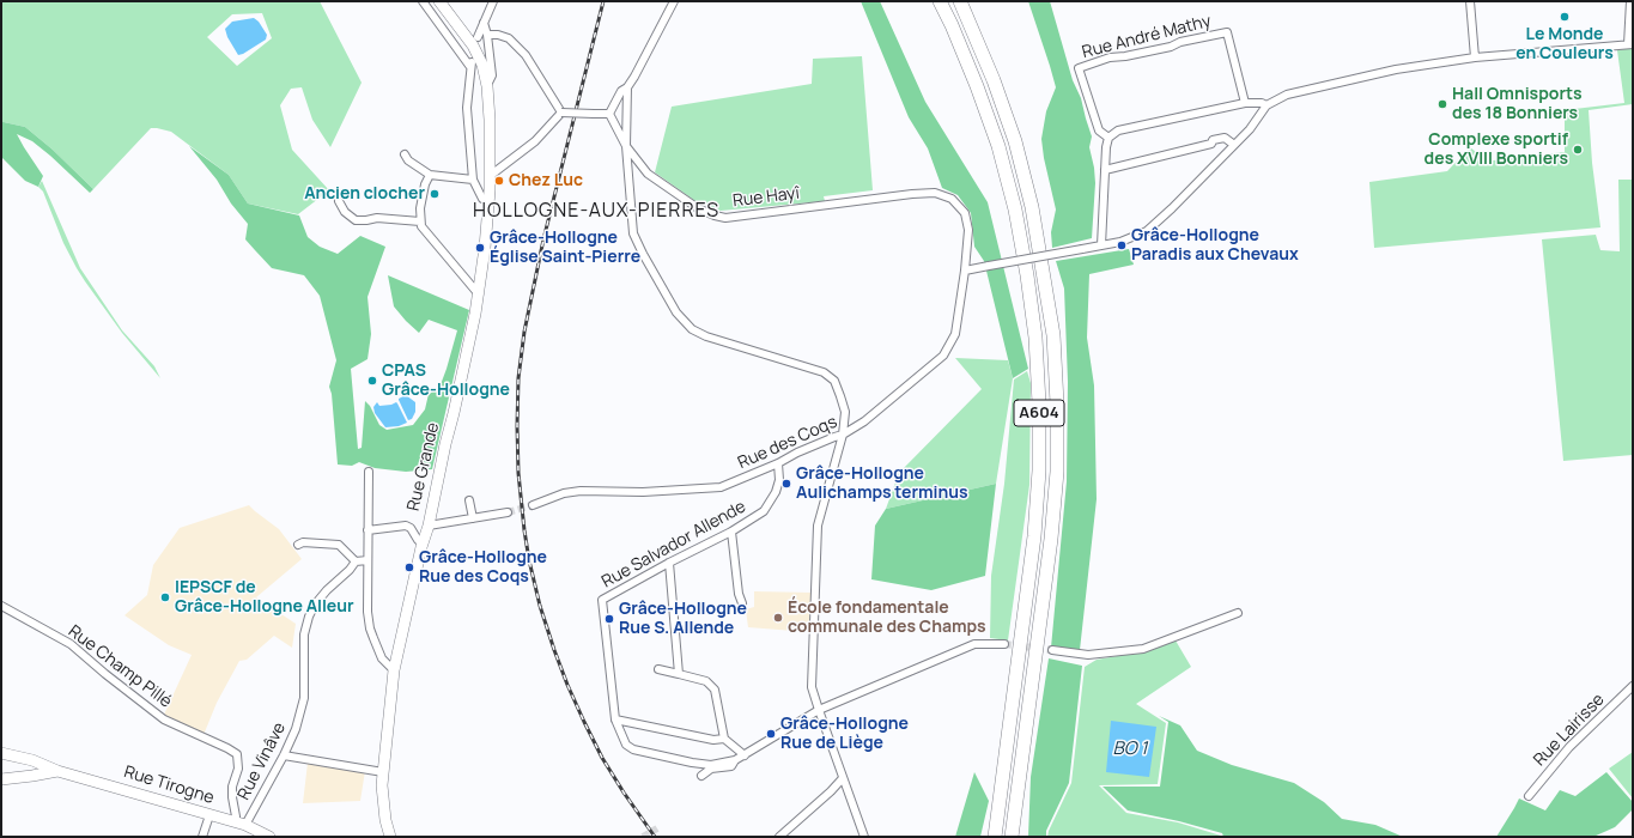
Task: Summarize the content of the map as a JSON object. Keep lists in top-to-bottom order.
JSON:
{
  "streets": {
    "highway": ["A604"],
    "street": [
      "Rue André Mathy",
      "Rue Hayî",
      "Rue des Coqs",
      "Rue Grande",
      "Rue Salvador Allende",
      "Rue Champ Pillé",
      "Rue Lairisse",
      "Rue Vinâve",
      "Rue Tirogne"
    ]
  },
  "crossings": [
    ["Rue Hayî", "Rue des Coqs"],
    ["Rue des Coqs", "Rue Salvador Allende"],
    ["Rue Champ Pillé", "Rue Vinâve"],
    ["Rue Champ Pillé", "Rue Tirogne"],
    ["Rue Vinâve", "Rue Tirogne"]
  ],
  "districts": ["HOLLOGNE-AUX-PIERRES"],
  "water": ["BO 1"],
  "places": [
    "Le Monde en Couleurs",
    "Hall Omnisports des 18 Bonniers",
    "Complexe sportif des XVIII Bonniers",
    "Chez Luc",
    "Ancien clocher",
    "Grâce-Hollogne Paradis aux Chevaux",
    "Grâce-Hollogne Église Saint-Pierre",
    "CPAS Grâce-Hollogne",
    "Grâce-Hollogne Aulichamps terminus",
    "Grâce-Hollogne Rue des Coqs",
    "IEPSCF de Grâce-Hollogne Alleur",
    "École fondamentale communale des Champs",
    "Grâce-Hollogne Rue S. Allende",
    "Grâce-Hollogne Rue de Liège"
  ]
}
